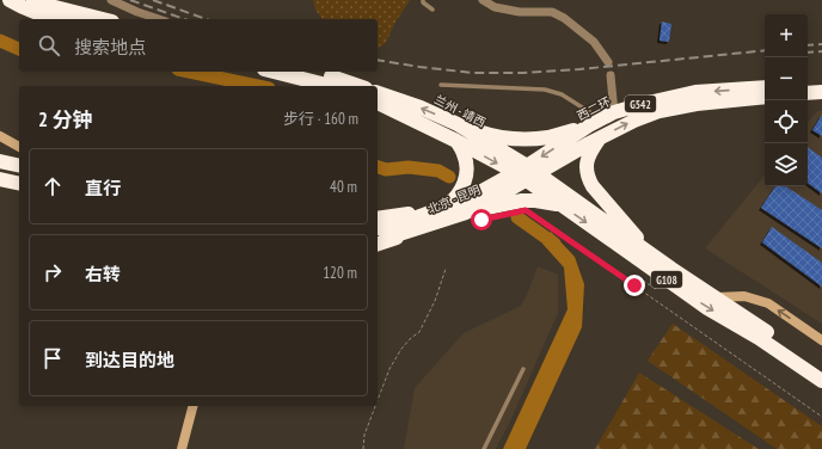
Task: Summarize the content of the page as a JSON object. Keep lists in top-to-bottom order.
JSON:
{
  "streets": {
    "highway": [
      "G542",
      "西二环",
      "兰州 - 靖西",
      "北京 - 昆明",
      "G108"
    ]
  },
  "crossings": [
    ["G542", "西二环"],
    ["G542", "兰州 - 靖西"],
    ["G542", "北京 - 昆明"],
    ["G542", "G108"],
    ["西二环", "兰州 - 靖西"],
    ["西二环", "北京 - 昆明"],
    ["西二环", "G108"],
    ["兰州 - 靖西", "北京 - 昆明"],
    ["兰州 - 靖西", "G108"],
    ["北京 - 昆明", "G108"]
  ],
  "page": {
    "map_buttons": ["+", "−"],
    "search": "搜索地点",
    "heading": ["2 分钟", "步行 · 160 m"],
    "list": [
      ["直行", "40 m"],
      ["右转", "120 m"],
      "到达目的地"
    ]
  }
}
